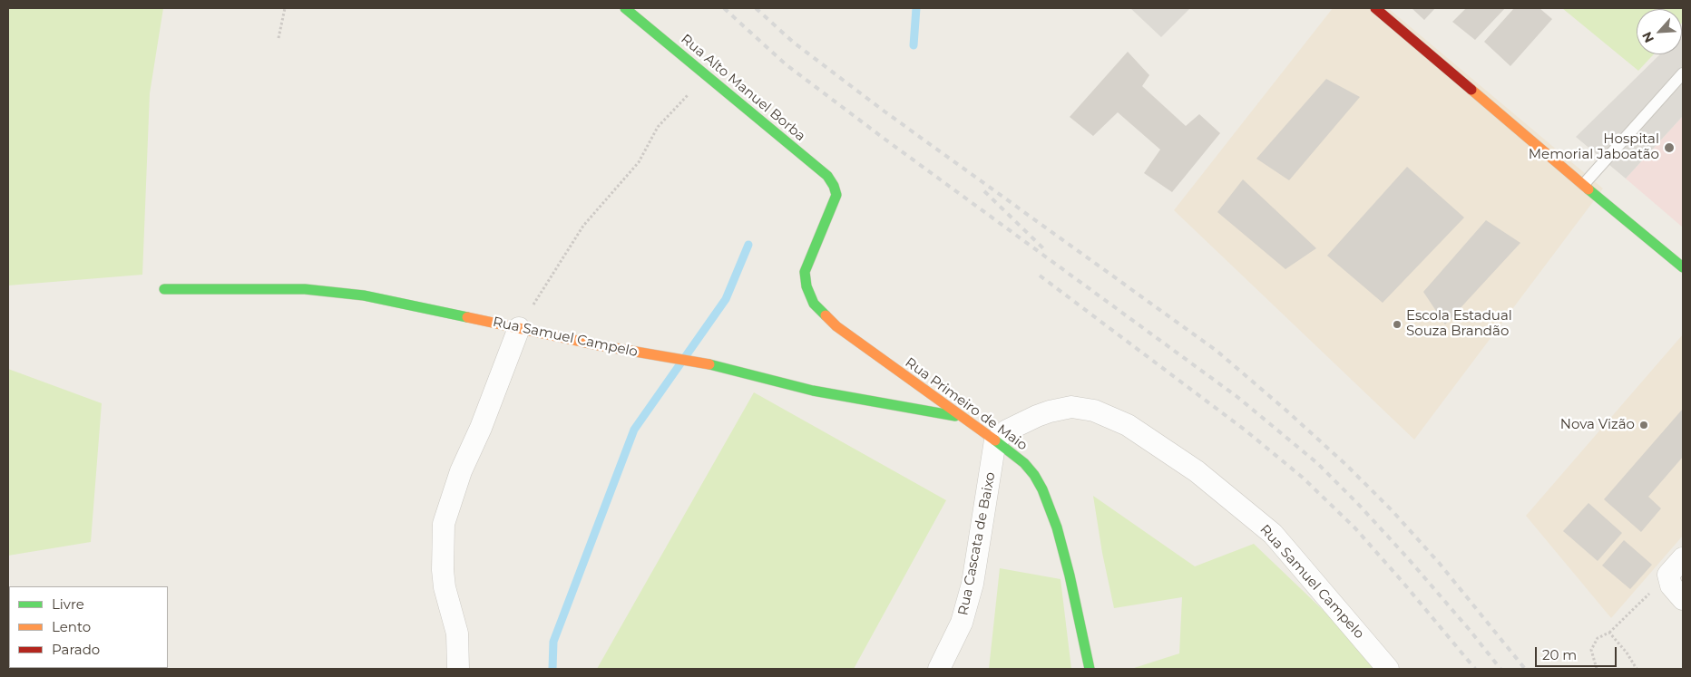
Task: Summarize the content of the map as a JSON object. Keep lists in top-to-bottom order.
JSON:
{
  "streets": {
    "street": [
      "Rua Alto Manuel Borba",
      "Rua Samuel Campelo",
      "Rua Primeiro de Maio",
      "Rua Cascata de Baixo"
    ]
  },
  "crossings": [
    ["Rua Alto Manuel Borba", "Rua Primeiro de Maio"],
    ["Rua Samuel Campelo", "Rua Primeiro de Maio"],
    ["Rua Samuel Campelo", "Rua Cascata de Baixo"],
    ["Rua Primeiro de Maio", "Rua Cascata de Baixo"]
  ],
  "places": ["Hospital Memorial Jaboatão", "Escola Estadual Souza Brandão", "Nova Vizão"],
  "legend": ["Livre", "Lento", "Parado"],
  "scale_bar": "20 m",
  "north": "bottom left"
}
